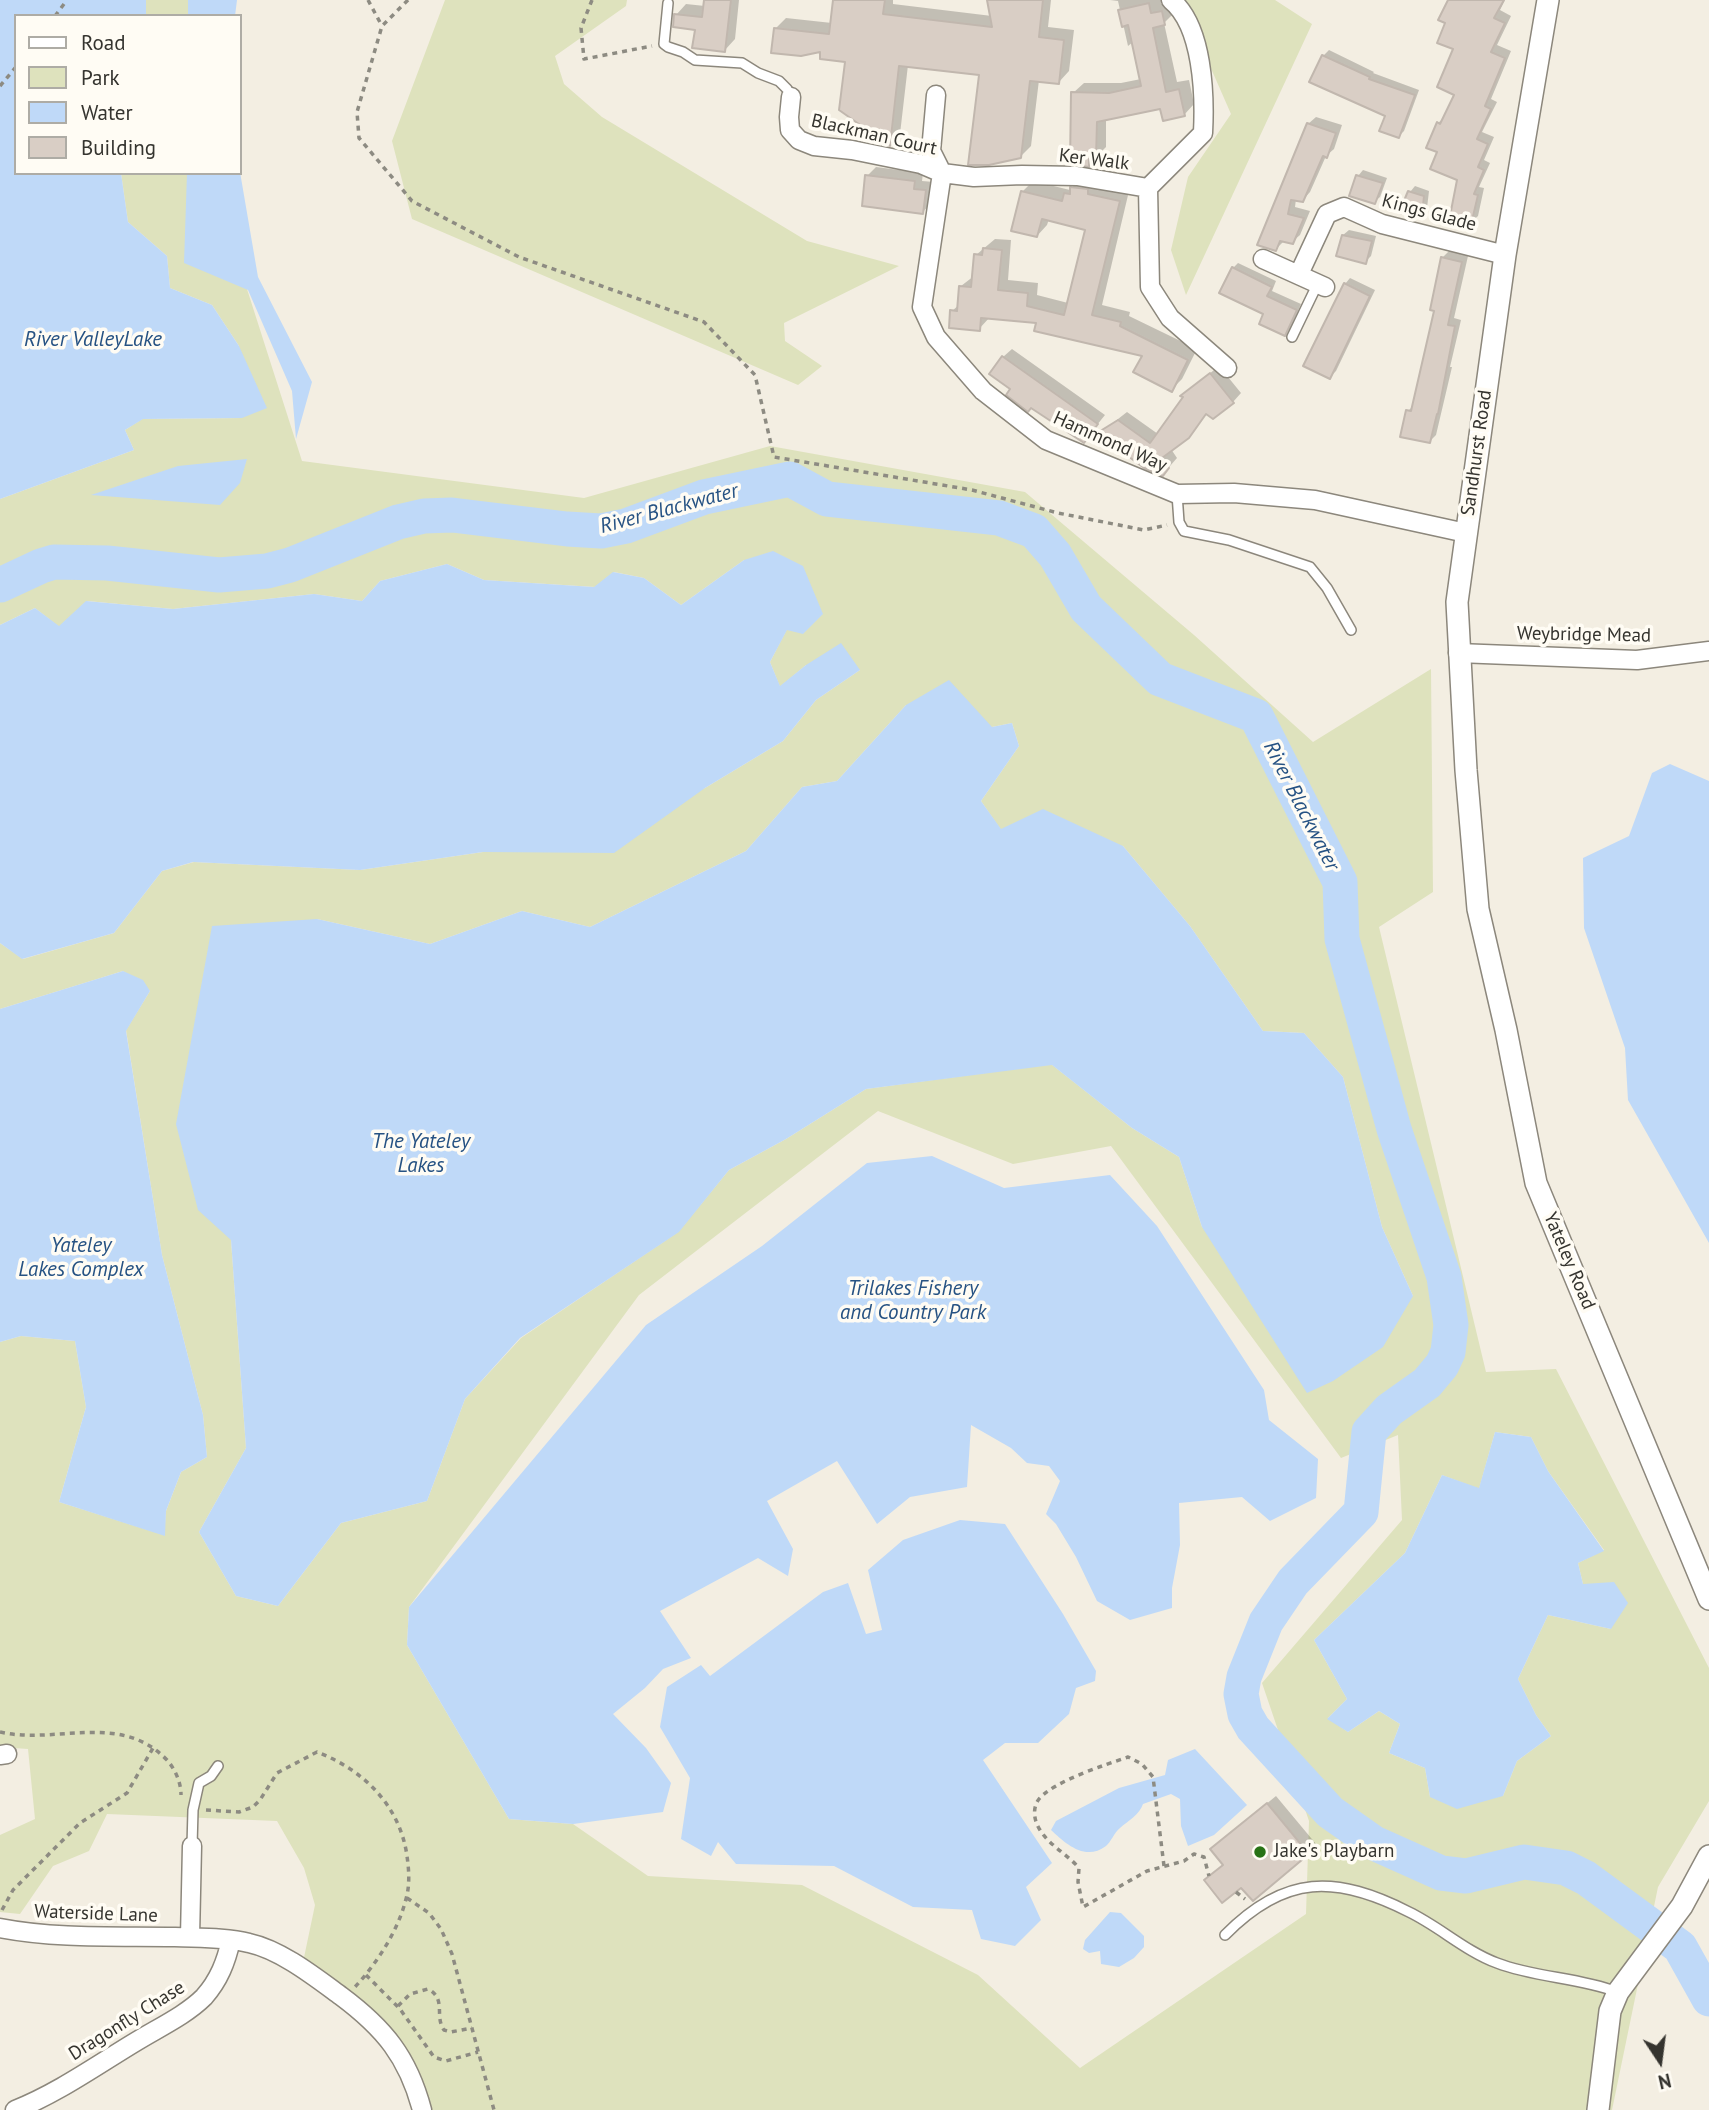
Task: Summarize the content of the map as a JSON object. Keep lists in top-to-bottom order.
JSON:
{
  "streets": {
    "street": [
      "Blackman Court",
      "Ker Walk",
      "Kings Glade",
      "Hammond Way",
      "Sandhurst Road",
      "Weybridge Mead",
      "Yateley Road",
      "Waterside Lane",
      "Dragonfly Chase"
    ]
  },
  "crossings": [
    ["Blackman Court", "Ker Walk"],
    ["Blackman Court", "Hammond Way"],
    ["Ker Walk", "Hammond Way"],
    ["Kings Glade", "Sandhurst Road"],
    ["Hammond Way", "Sandhurst Road"],
    ["Sandhurst Road", "Weybridge Mead"],
    ["Sandhurst Road", "Yateley Road"],
    ["Waterside Lane", "Dragonfly Chase"]
  ],
  "water": [
    "River ValleyLake",
    "River Blackwater",
    "The Yateley Lakes",
    "Yateley Lakes Complex",
    "Trilakes Fishery and Country Park"
  ],
  "places": ["Jake's Playbarn"],
  "legend": [
    "Road",
    "Park",
    "Water",
    "Building"
  ],
  "north": "bottom"
}
